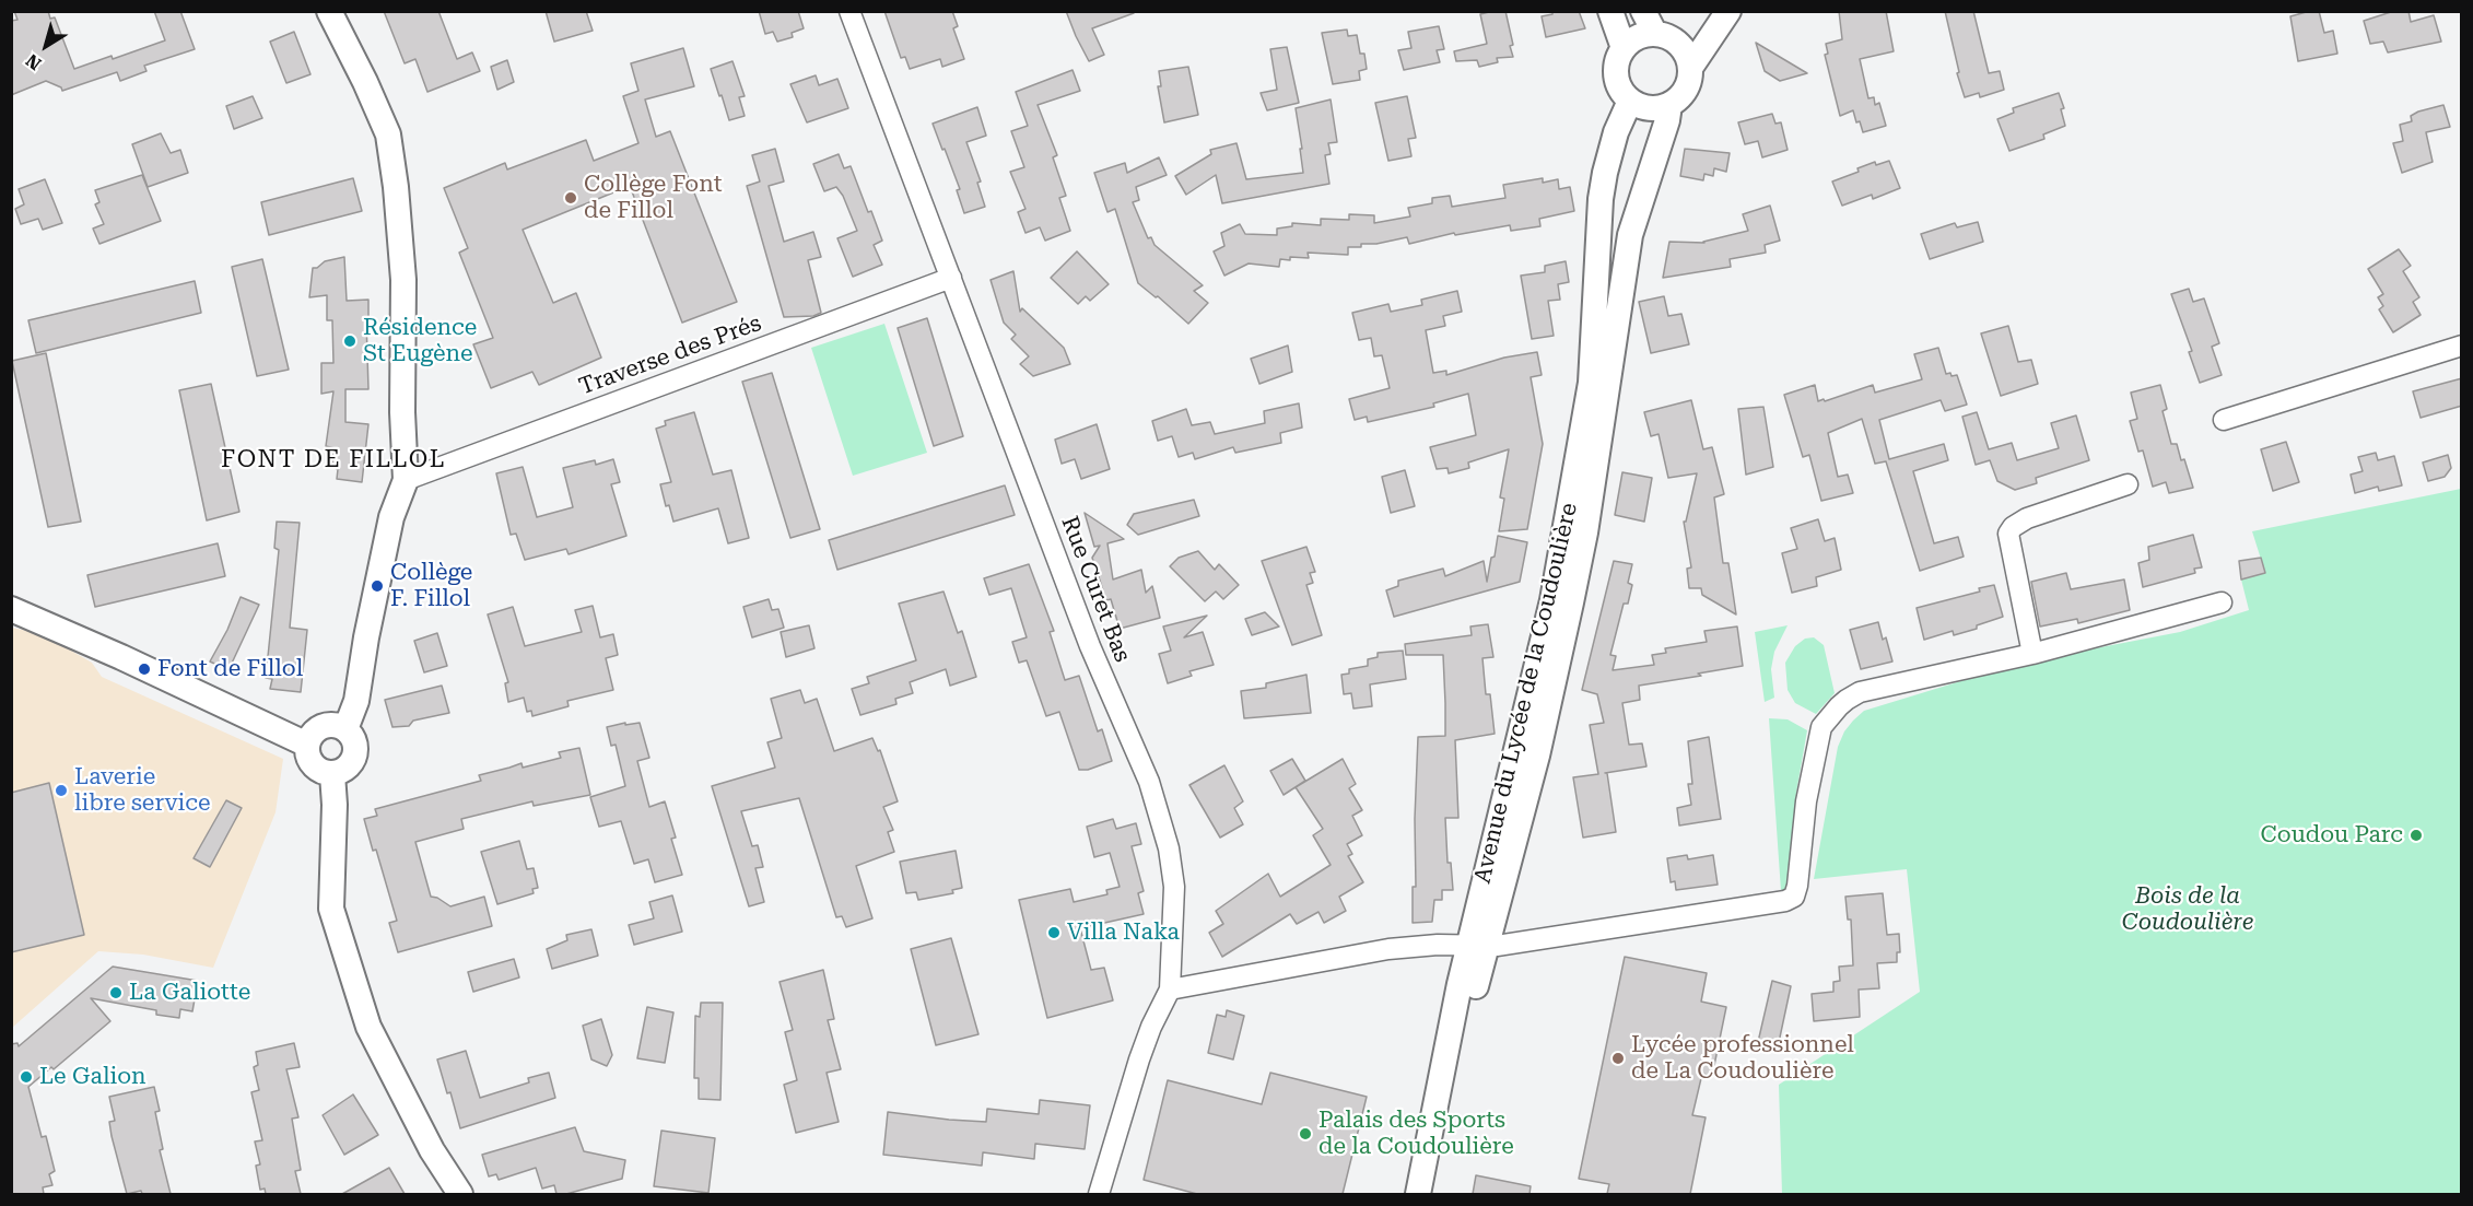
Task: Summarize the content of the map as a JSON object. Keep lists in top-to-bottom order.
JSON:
{
  "streets": {
    "street": ["Traverse des Prés", "Rue Curet Bas", "Avenue du Lycée de la Coudoulière"]
  },
  "crossings": [
    ["Traverse des Prés", "Rue Curet Bas"]
  ],
  "districts": ["FONT DE FILLOL"],
  "parks": ["Bois de la Coudoulière"],
  "places": [
    "Collège Font de Fillol",
    "Résidence St Eugène",
    "Collège F. Fillol",
    "Font de Fillol",
    "Laverie libre service",
    "Coudou Parc",
    "Villa Naka",
    "La Galiotte",
    "Lycée professionnel de La Coudoulière",
    "Le Galion",
    "Palais des Sports de la Coudoulière"
  ],
  "north": "bottom left"
}
